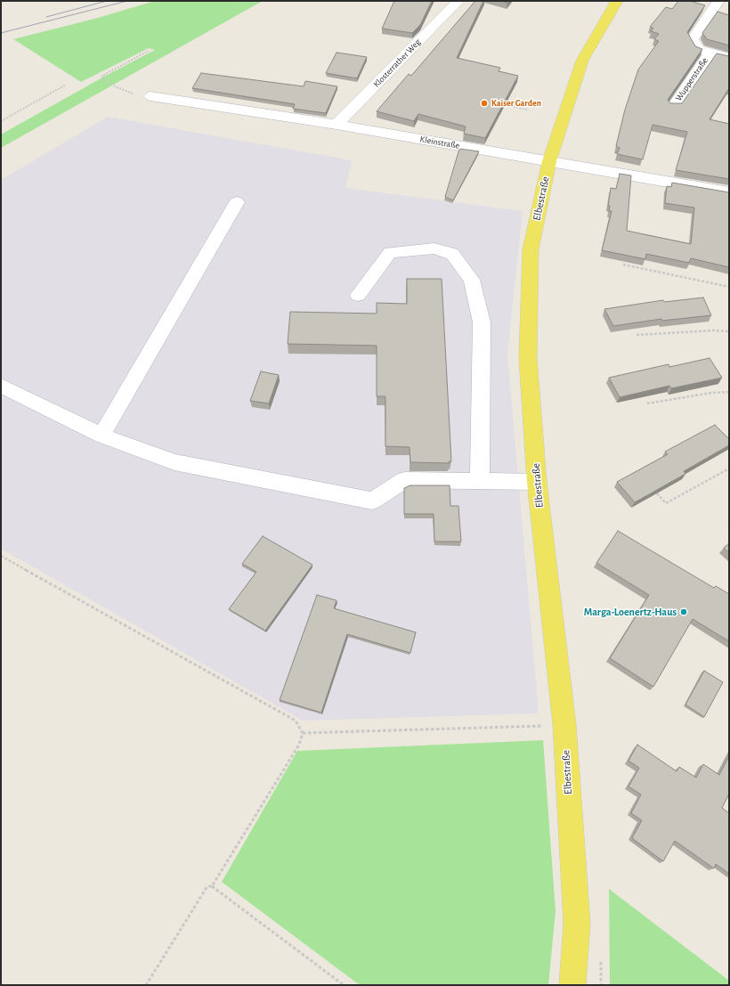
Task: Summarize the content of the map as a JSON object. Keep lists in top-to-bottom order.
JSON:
{
  "streets": {
    "main road": ["Elbestraße"],
    "street": ["Klosterrather Weg", "Wupperstraße", "Kleinstraße"]
  },
  "crossings": [
    ["Klosterrather Weg", "Kleinstraße"],
    ["Kleinstraße", "Elbestraße"]
  ],
  "places": ["Kaiser Garden", "Marga-Loenertz-Haus"]
}
